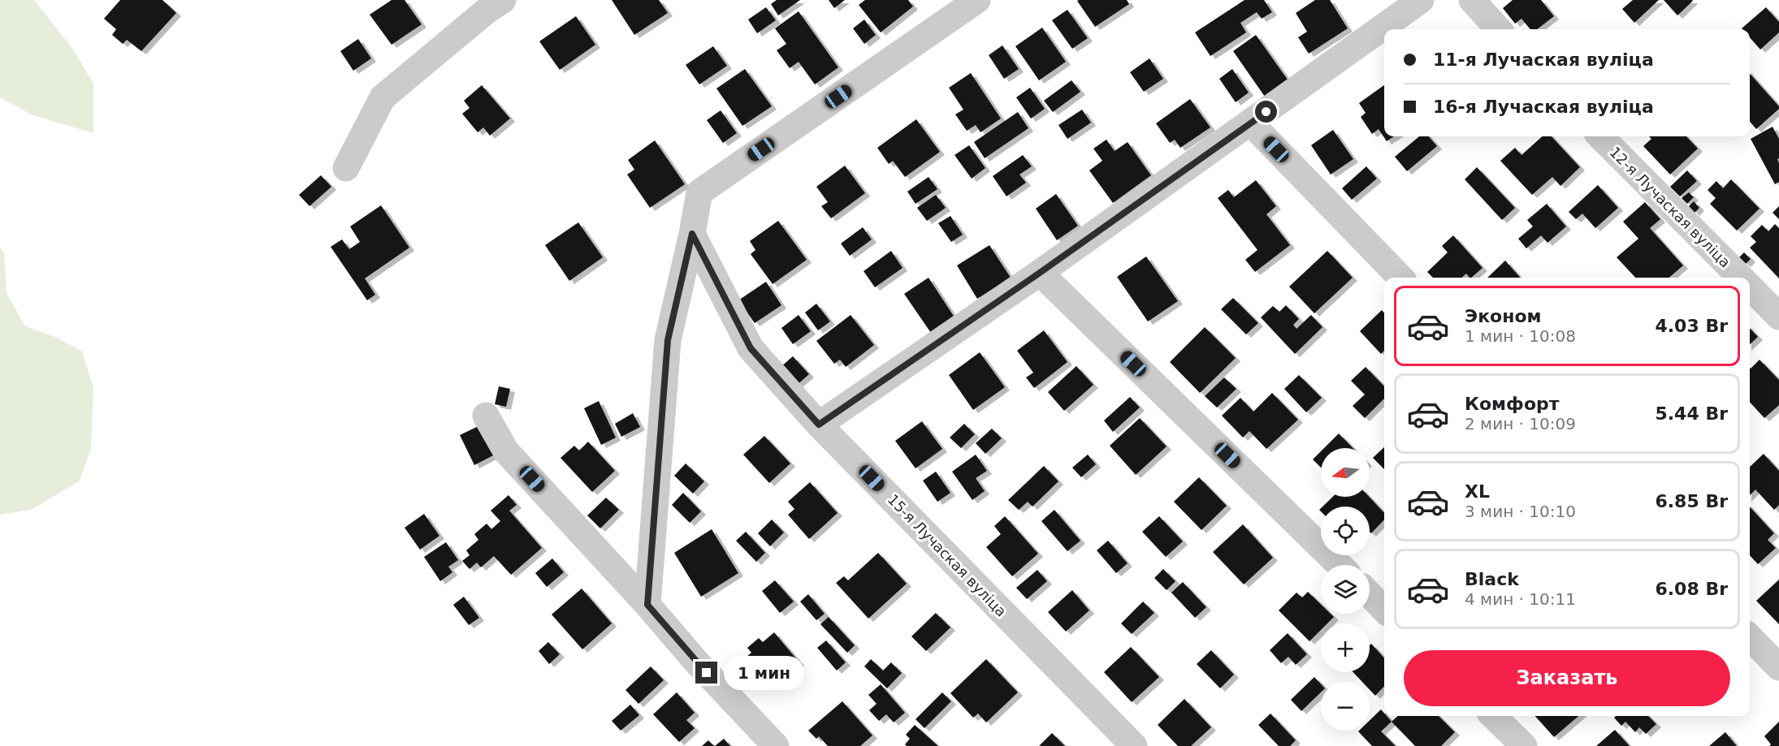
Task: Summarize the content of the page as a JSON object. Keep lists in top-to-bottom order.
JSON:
{
  "streets": {
    "street": ["12-я Лучаская вуліца", "15-я Лучаская вуліца"]
  },
  "north": "left",
  "page": {
    "banner": ["11-я Лучаская вуліца", "16-я Лучаская вуліца"],
    "list": [
      {
        "name": "Эконом",
        "note": "1 мин · 10:08",
        "value": "4.03 Br"
      },
      {
        "name": "Комфорт",
        "note": "2 мин · 10:09",
        "value": "5.44 Br"
      },
      {
        "name": "XL",
        "note": "3 мин · 10:10",
        "value": "6.85 Br"
      },
      {
        "name": "Black",
        "note": "4 мин · 10:11",
        "value": "6.08 Br"
      }
    ],
    "map_buttons": ["+", "−"],
    "buttons": "Заказать",
    "bubble": "1 мин"
  }
}
